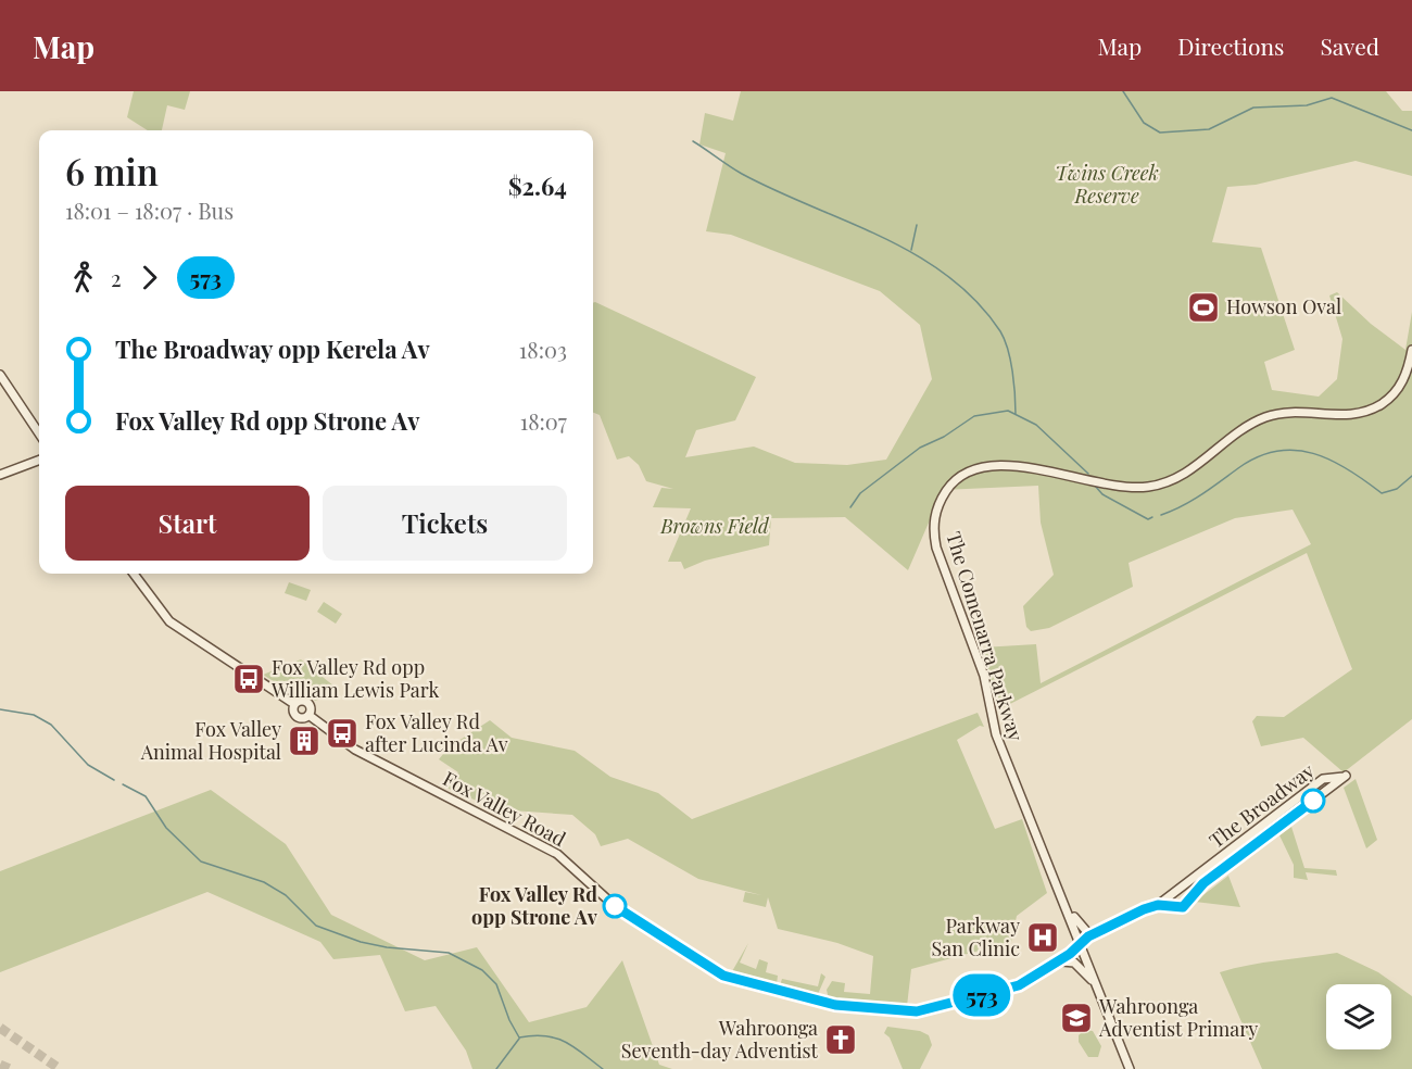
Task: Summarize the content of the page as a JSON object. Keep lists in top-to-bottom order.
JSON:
{
  "streets": {
    "main road": ["The Comenarra Parkway", "The Broadway", "Fox Valley Road"]
  },
  "crossings": [
    ["The Comenarra Parkway", "Fox Valley Road"],
    ["The Broadway", "Fox Valley Road"]
  ],
  "parks": ["Twins Creek Reserve", "Browns Field"],
  "places": {
    "sports": ["Howson Oval"],
    "bus stop": ["Fox Valley Rd opp William Lewis Park", "Fox Valley Rd after Lucinda Av"],
    "building": ["Fox Valley Animal Hospital"],
    "other": ["Fox Valley Rd opp Strone Av"],
    "hospital": ["Parkway San Clinic"],
    "school or university": ["Wahroonga Adventist Primary"],
    "church": ["Wahroonga Seventh-day Adventist"]
  },
  "lines": ["bus line 573"],
  "page": {
    "header": "Map",
    "nav": ["Map", "Directions", "Saved"],
    "on_map": "573",
    "heading": ["6 min", "18:01 – 18:07 · Bus", "$2.64"],
    "legs": ["2", "573"],
    "list": [
      {
        "name": "The Broadway opp Kerela Av",
        "value": "18:03"
      },
      {
        "name": "Fox Valley Rd opp Strone Av",
        "value": "18:07"
      }
    ],
    "buttons": ["Start", "Tickets"]
  }
}
